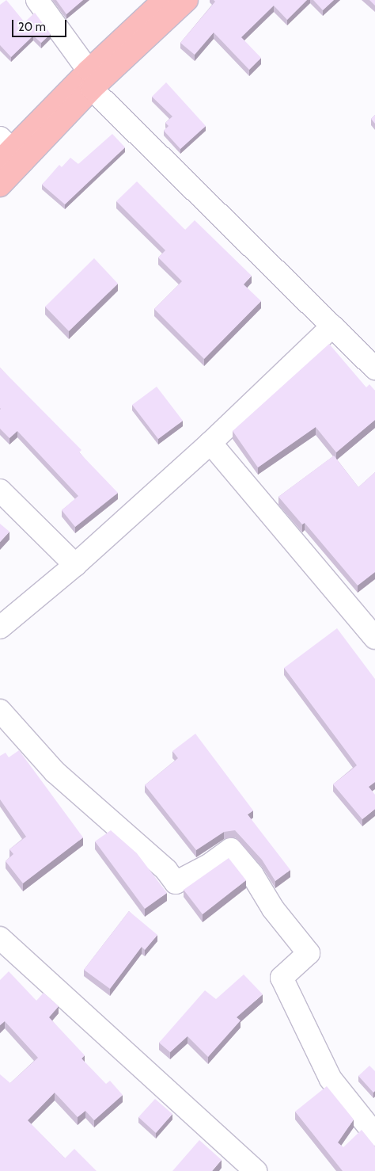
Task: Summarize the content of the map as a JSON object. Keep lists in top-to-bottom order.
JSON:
{
  "scale_bar": "20 m"
}
